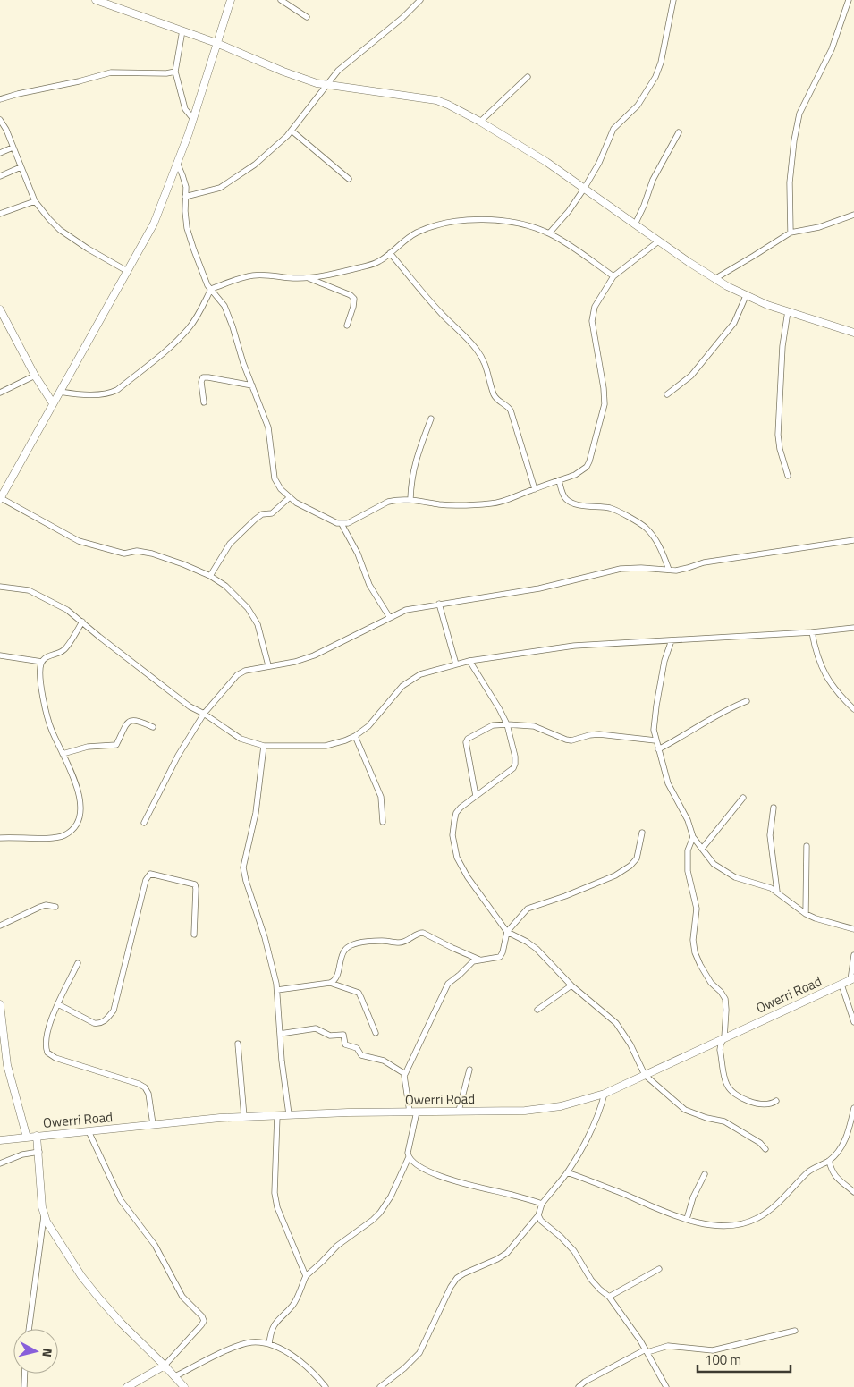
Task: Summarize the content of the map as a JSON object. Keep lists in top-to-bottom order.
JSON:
{
  "streets": {
    "main road": ["Owerri Road"]
  },
  "scale_bar": "100 m",
  "north": "right"
}
